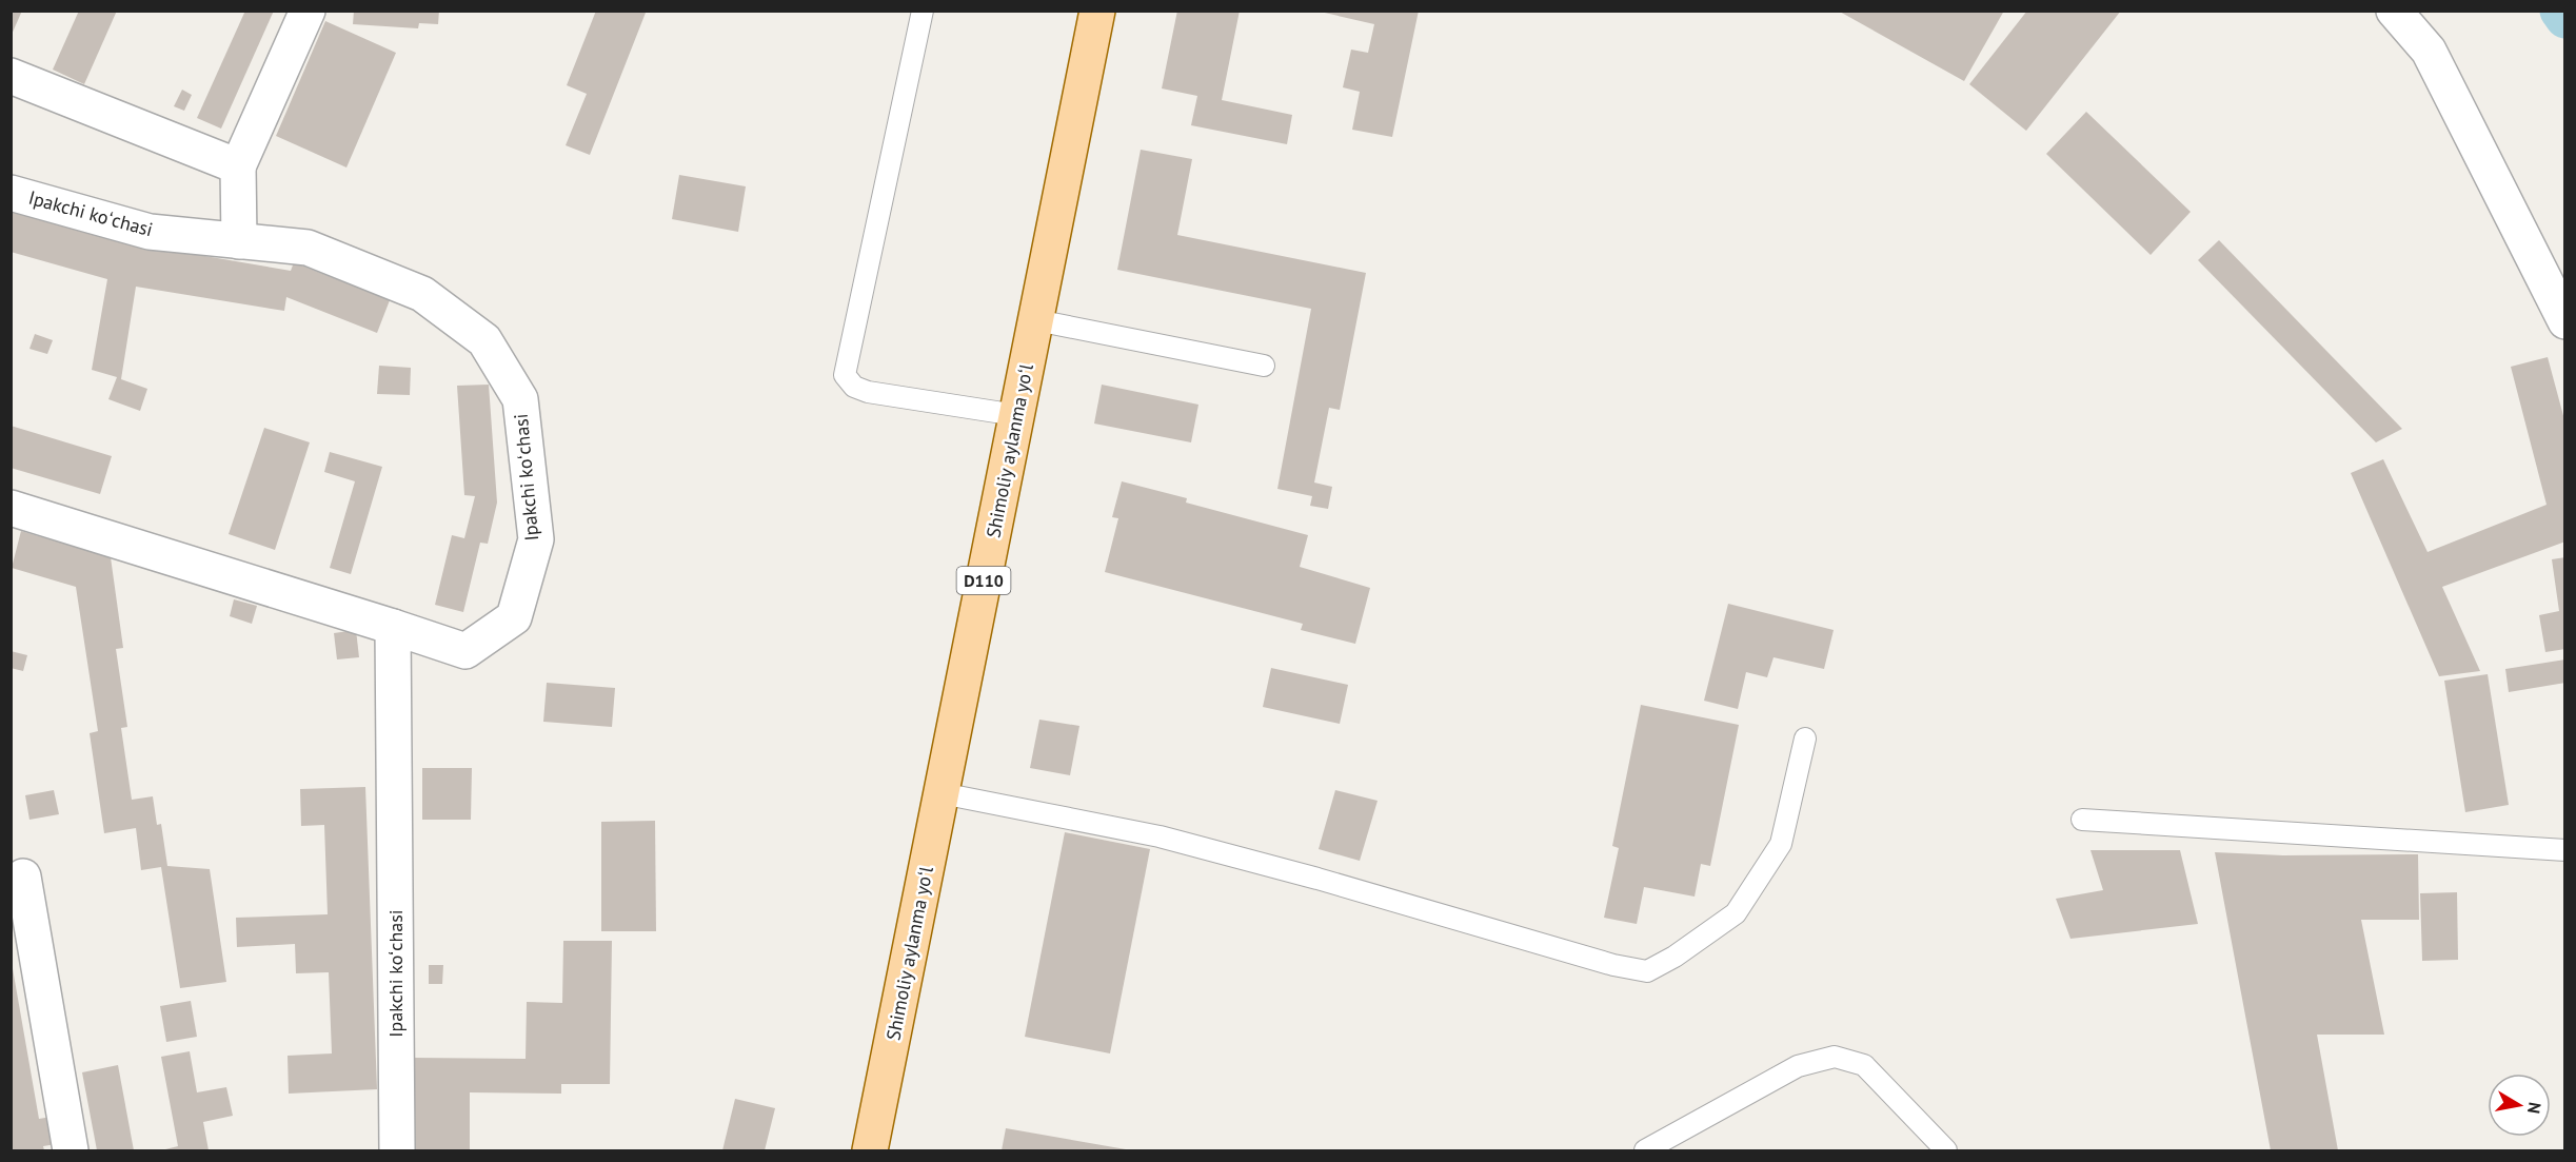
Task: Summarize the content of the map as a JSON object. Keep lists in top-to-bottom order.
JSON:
{
  "streets": {
    "main road": ["Shimoliy aylanma yoʻl", "D110"],
    "street": ["Ipakchi koʻchasi"]
  },
  "north": "right"
}
